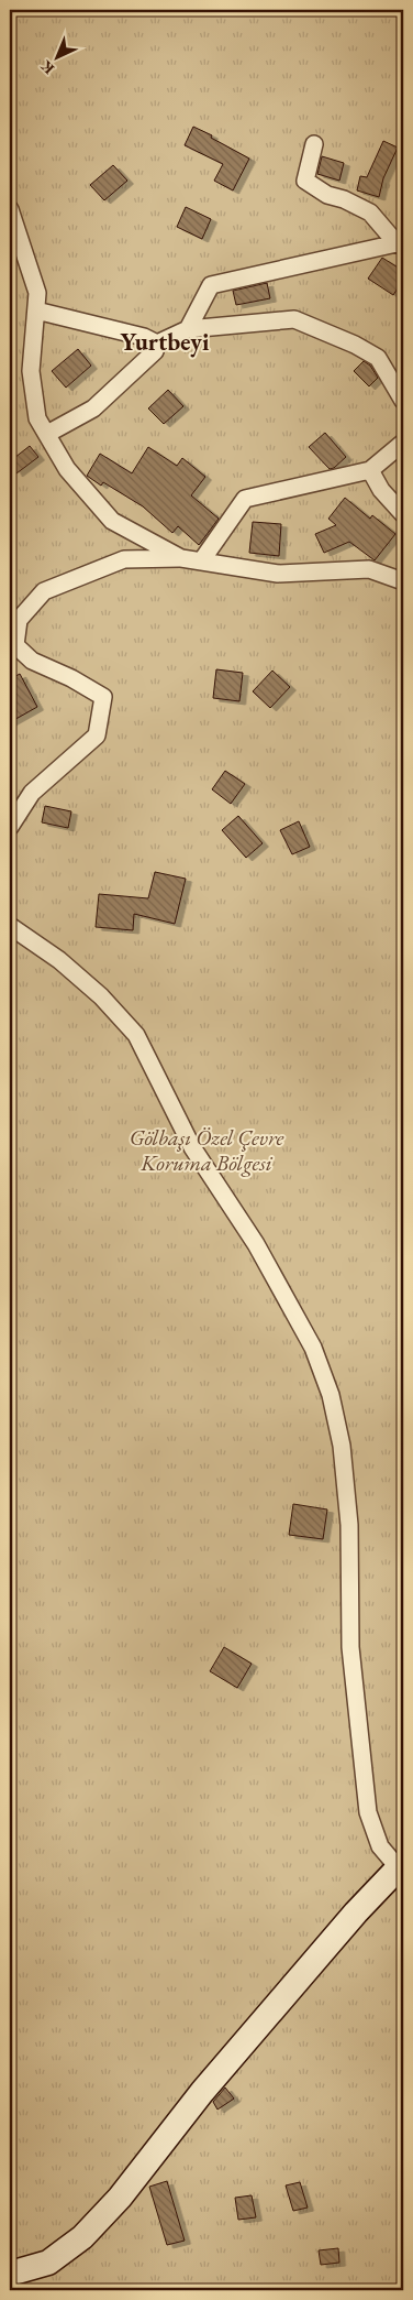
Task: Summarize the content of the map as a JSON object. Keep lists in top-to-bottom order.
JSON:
{
  "districts": ["Yurtbeyi"],
  "parks": ["Gölbaşı Özel Çevre Koruma Bölgesi"],
  "north": "bottom left"
}
